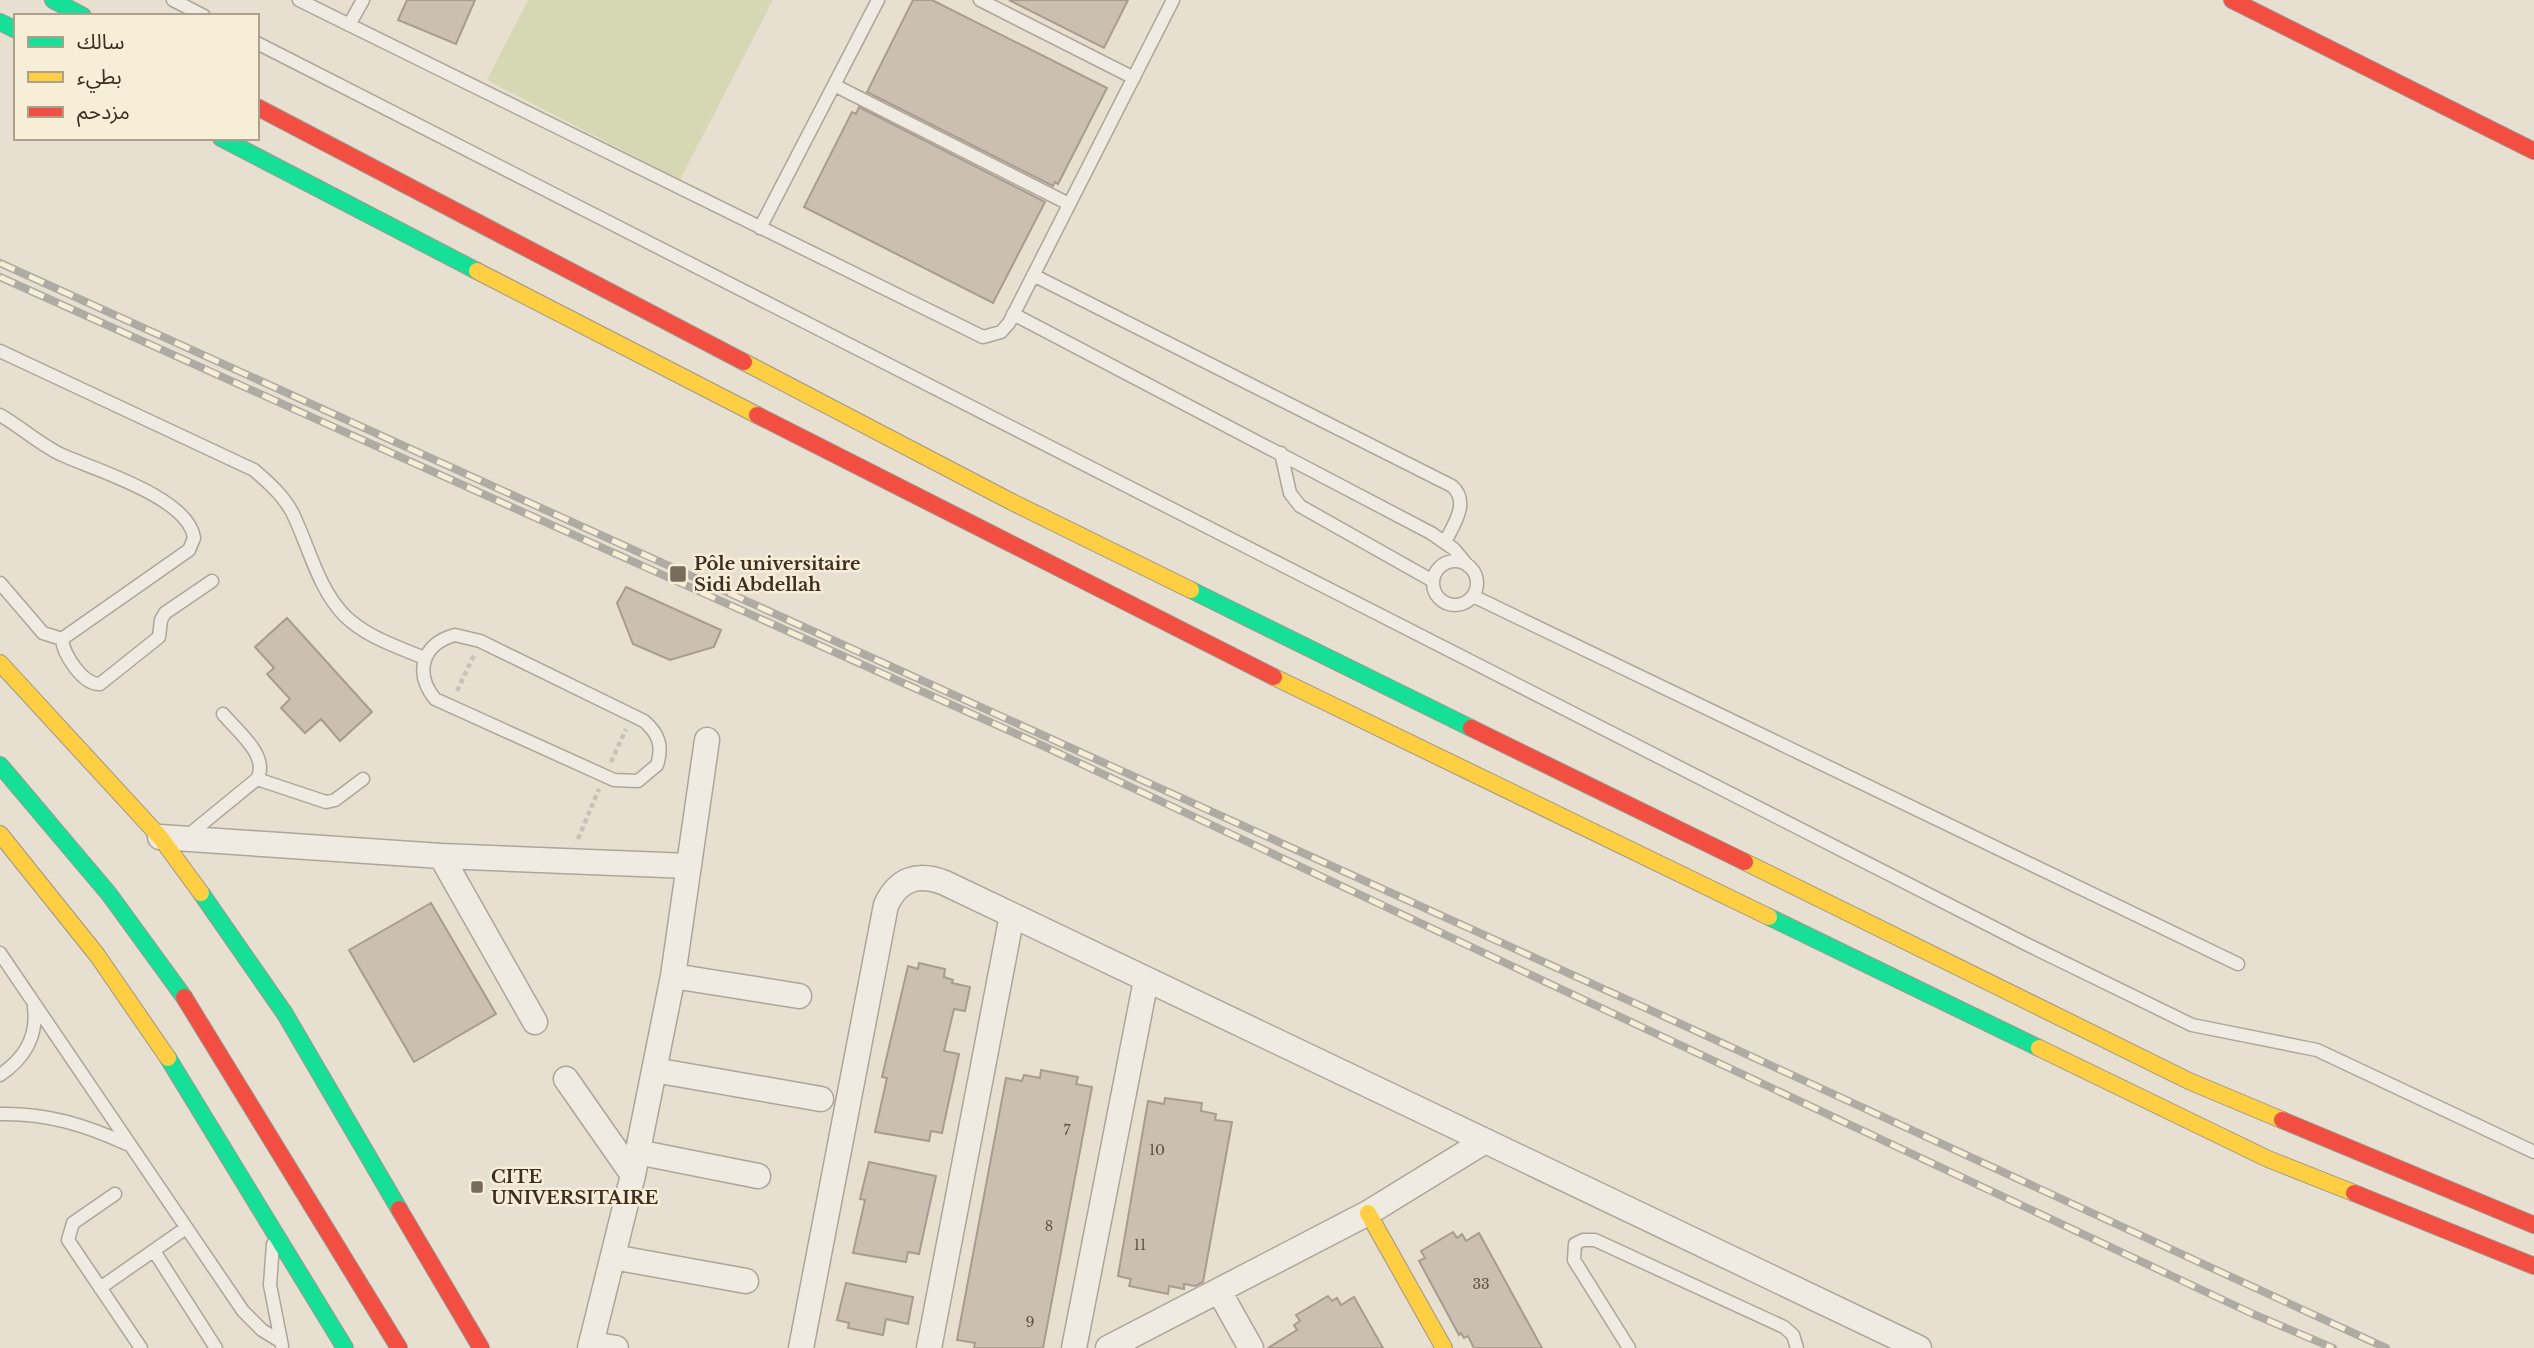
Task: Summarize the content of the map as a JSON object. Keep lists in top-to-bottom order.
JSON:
{
  "places": {
    "transit": ["Pôle universitaire Sidi Abdellah", "CITE UNIVERSITAIRE"]
  },
  "house_numbers": [
    "7",
    "10",
    "8",
    "11",
    "33",
    "9"
  ],
  "legend": ["سالك", "بطيء", "مزدحم"]
}
